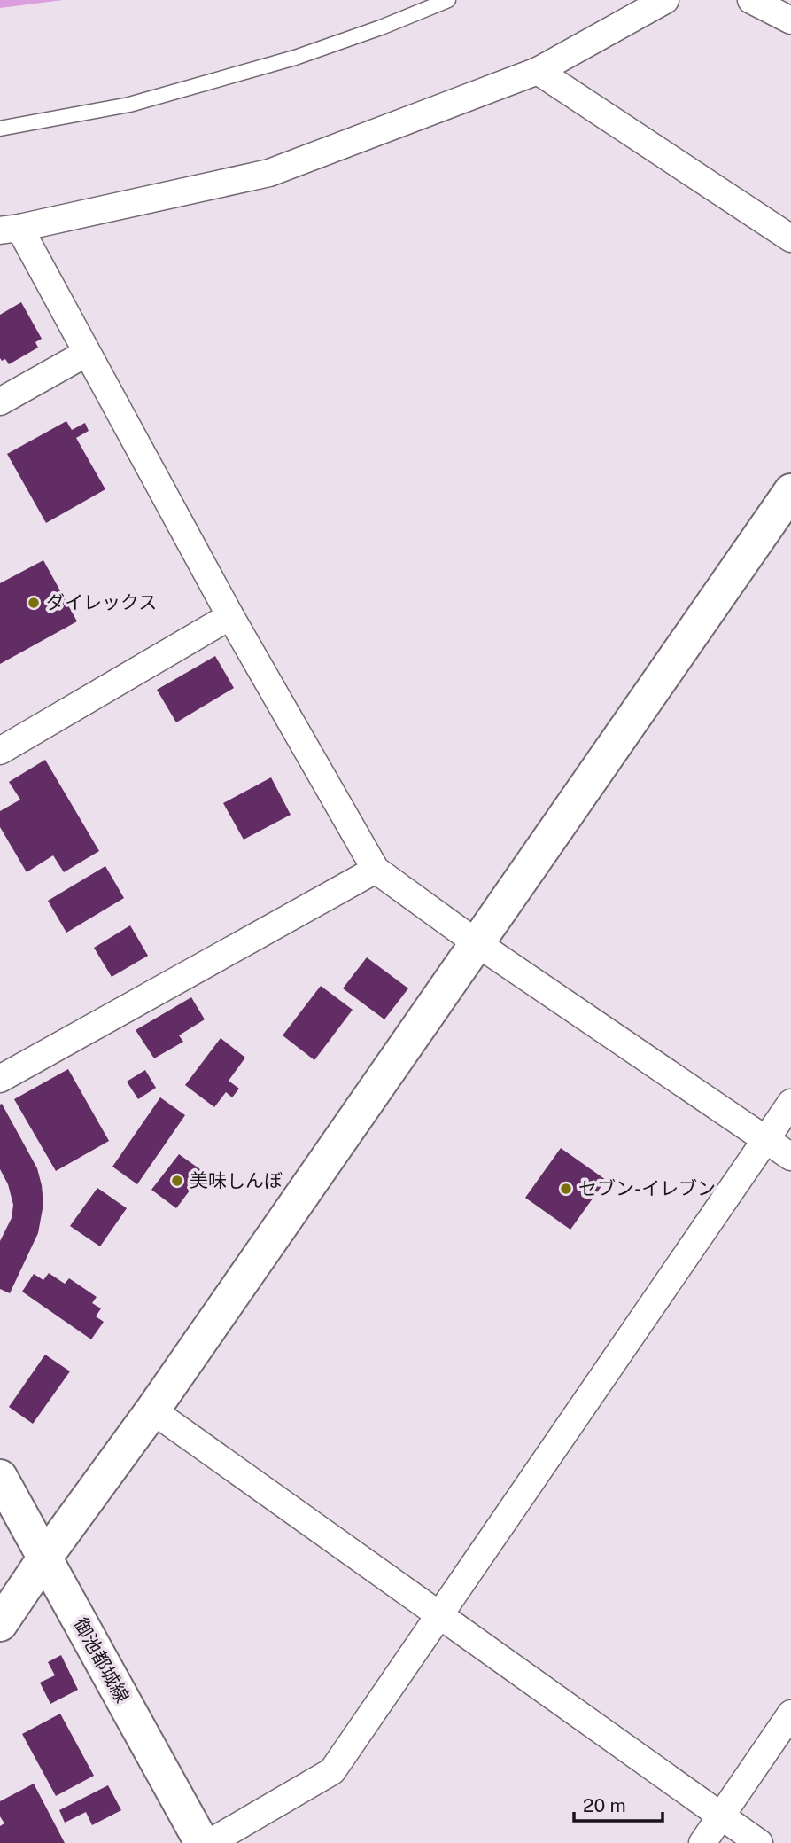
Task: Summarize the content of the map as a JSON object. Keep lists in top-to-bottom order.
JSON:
{
  "streets": {
    "street": ["御池都城線"]
  },
  "places": ["ダイレックス", "美味しんぼ", "セブン-イレブン"],
  "scale_bar": "20 m"
}
